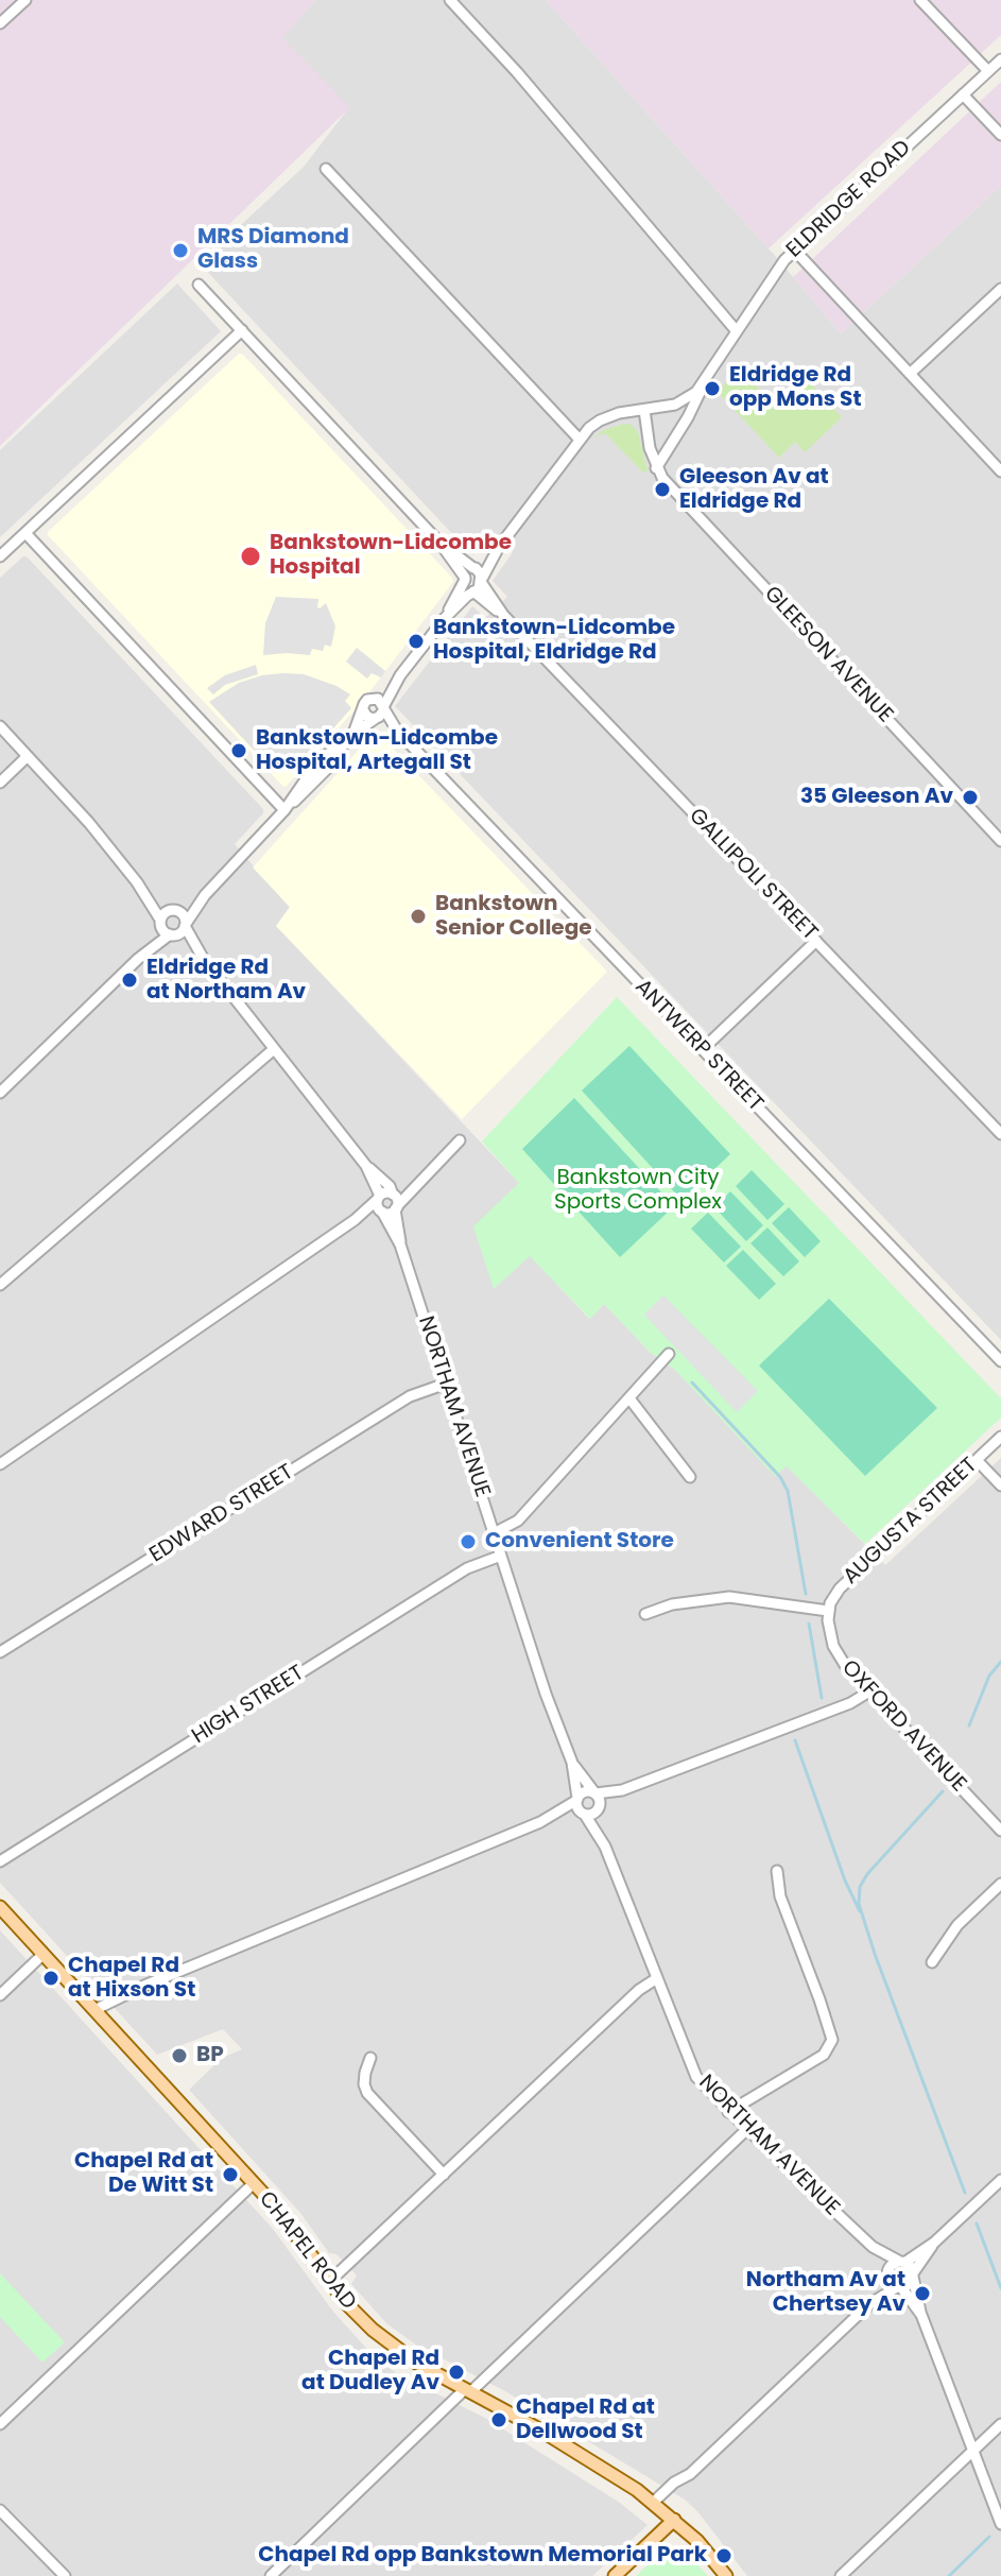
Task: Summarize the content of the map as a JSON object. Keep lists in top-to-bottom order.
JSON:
{
  "streets": {
    "main road": ["CHAPEL ROAD"],
    "street": [
      "ELDRIDGE ROAD",
      "GLEESON AVENUE",
      "GALLIPOLI STREET",
      "ANTWERP STREET",
      "NORTHAM AVENUE",
      "EDWARD STREET",
      "AUGUSTA STREET",
      "HIGH STREET",
      "OXFORD AVENUE"
    ]
  },
  "crossings": [
    ["ELDRIDGE ROAD", "GALLIPOLI STREET"],
    ["ELDRIDGE ROAD", "ANTWERP STREET"],
    ["NORTHAM AVENUE", "EDWARD STREET"],
    ["NORTHAM AVENUE", "HIGH STREET"],
    ["AUGUSTA STREET", "OXFORD AVENUE"]
  ],
  "parks": ["Bankstown City Sports Complex"],
  "places": [
    "MRS Diamond Glass",
    "Eldridge Rd opp Mons St",
    "Gleeson Av at Eldridge Rd",
    "Bankstown-Lidcombe Hospital",
    "Bankstown-Lidcombe Hospital, Eldridge Rd",
    "Bankstown-Lidcombe Hospital, Artegall St",
    "35 Gleeson Av",
    "Bankstown Senior College",
    "Eldridge Rd at Northam Av",
    "Convenient Store",
    "Chapel Rd at Hixson St",
    "BP",
    "Chapel Rd at De Witt St",
    "Northam Av at Chertsey Av",
    "Chapel Rd at Dudley Av",
    "Chapel Rd at Dellwood St",
    "Chapel Rd opp Bankstown Memorial Park"
  ]
}
